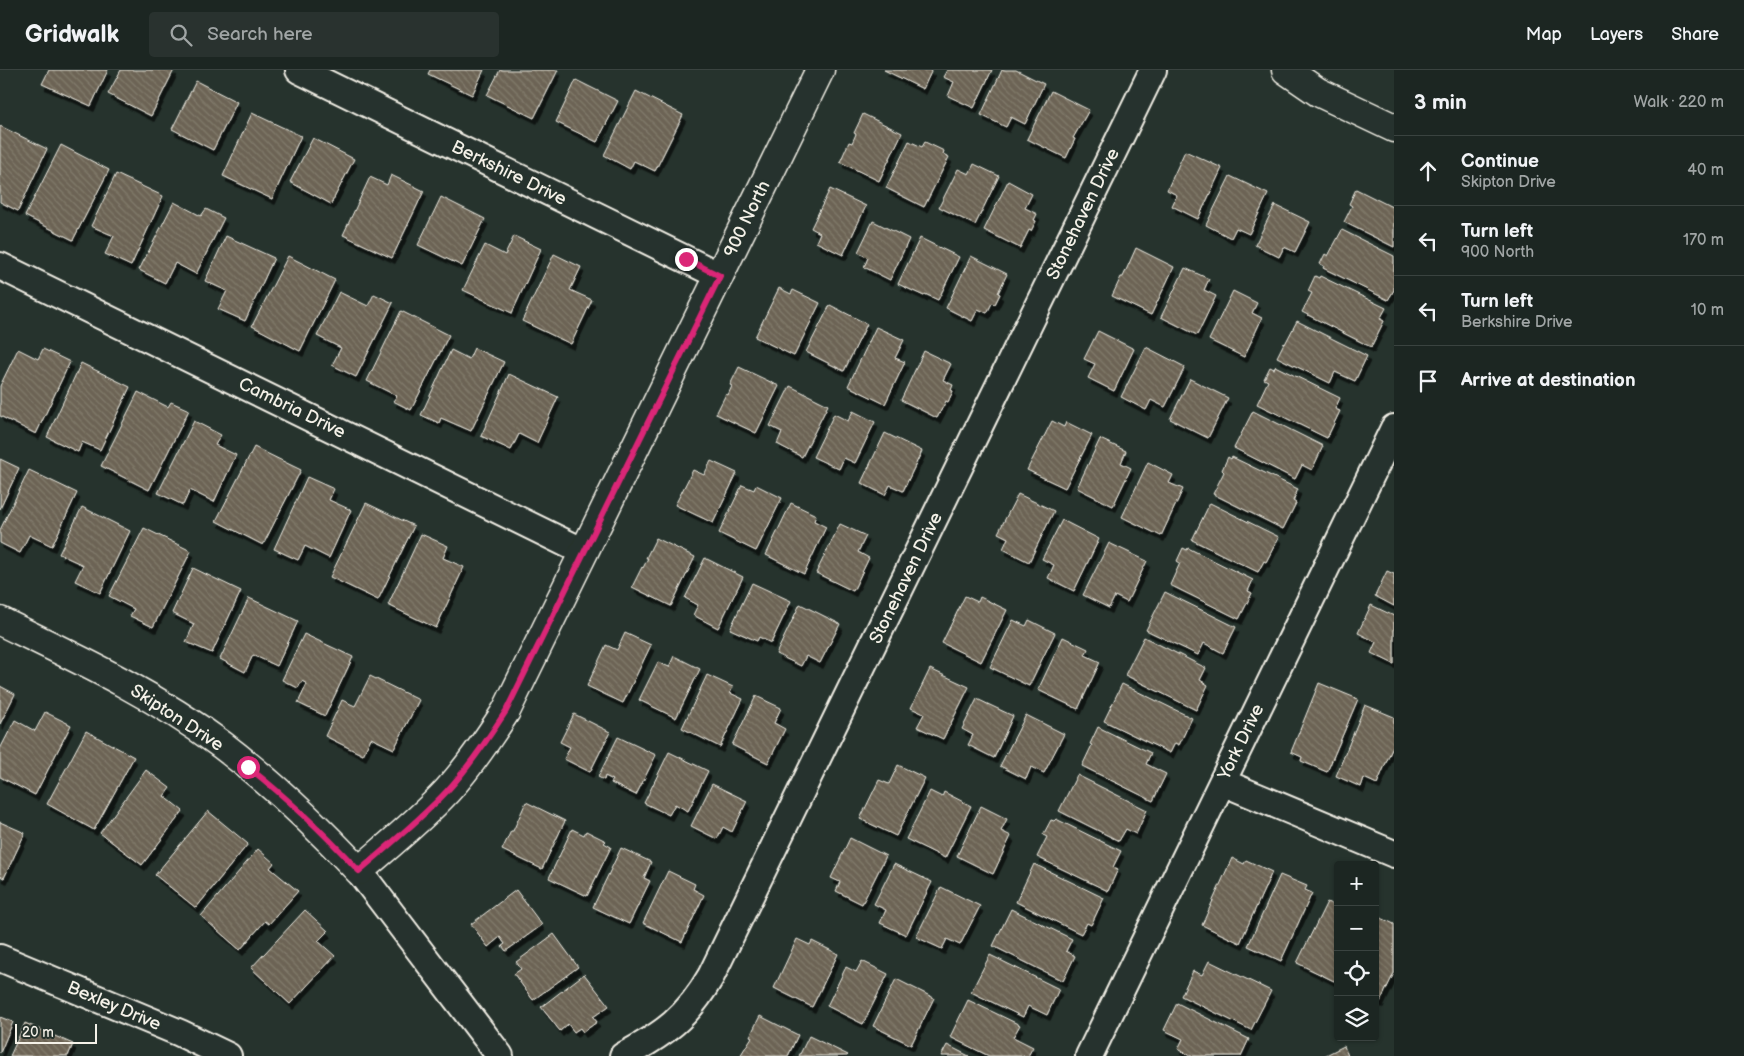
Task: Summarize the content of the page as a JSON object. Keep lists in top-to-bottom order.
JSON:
{
  "streets": {
    "street": [
      "Berkshire Drive",
      "Stonehaven Drive",
      "900 North",
      "Cambria Drive",
      "Skipton Drive",
      "York Drive",
      "Bexley Drive"
    ]
  },
  "crossings": [
    ["Berkshire Drive", "900 North"],
    ["900 North", "Cambria Drive"],
    ["900 North", "Skipton Drive"]
  ],
  "scale_bar": "20 m",
  "page": {
    "header": "Gridwalk",
    "search": "Search here",
    "nav": ["Map", "Layers", "Share"],
    "heading": ["3 min", "Walk · 220 m"],
    "list": [
      ["Continue", "Skipton Drive", "40 m"],
      ["Turn left", "900 North", "170 m"],
      ["Turn left", "Berkshire Drive", "10 m"],
      "Arrive at destination"
    ],
    "map_buttons": ["+", "−"],
    "scale": "20 m"
  }
}
